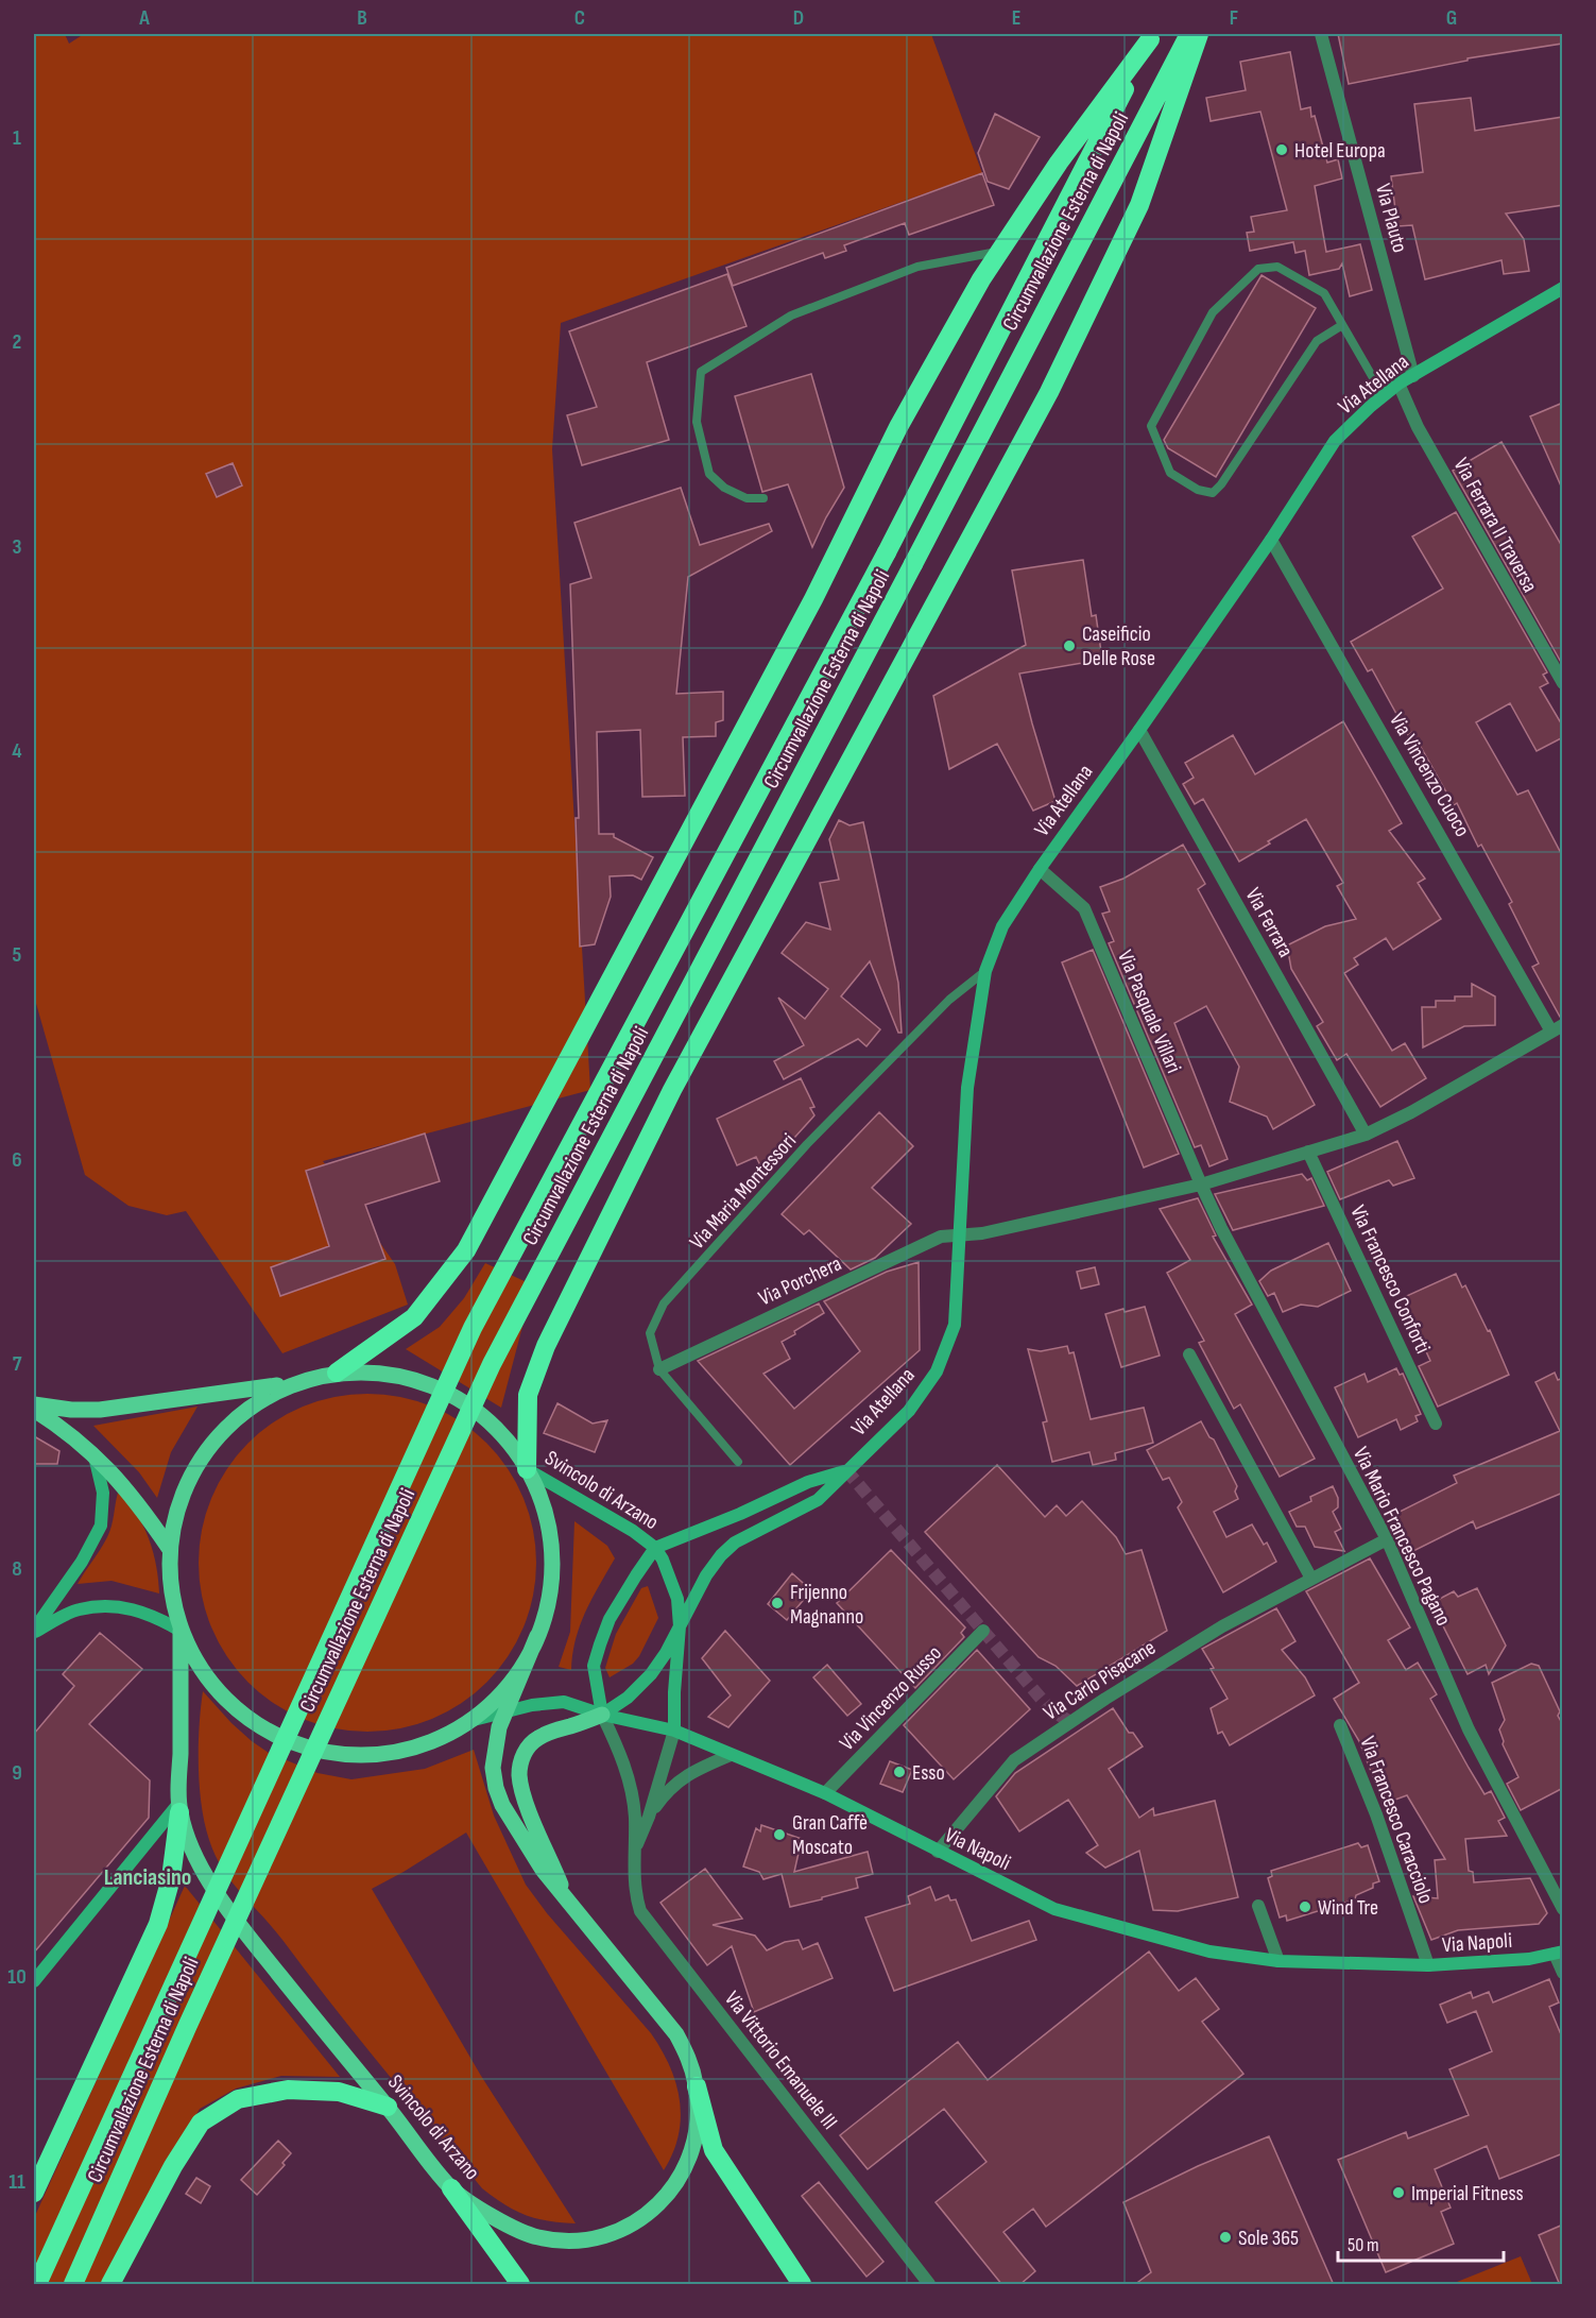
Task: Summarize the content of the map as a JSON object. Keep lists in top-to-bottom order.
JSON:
{
  "streets": {
    "highway": ["Circumvallazione Esterna di Napoli"],
    "main road": ["Via Atellana", "Svincolo di Arzano", "Via Napoli"],
    "street": [
      "Via Plauto",
      "Via Ferrara II Traversa",
      "Via Vincenzo Cuoco",
      "Via Ferrara",
      "Via Pasquale Villari",
      "Via Francesco Conforti",
      "Via Porchera",
      "Via Mario Francesco Pagano",
      "Via Carlo Pisacane",
      "Via Vincenzo Russo",
      "Via Francesco Caracciolo",
      "Via Vittorio Emanuele III"
    ],
    "lane": ["Via Maria Montessori"]
  },
  "crossings": [
    ["Via Plauto", "Via Atellana"],
    ["Via Atellana", "Via Ferrara II Traversa"],
    ["Via Atellana", "Via Vincenzo Cuoco"],
    ["Via Atellana", "Via Ferrara"],
    ["Via Atellana", "Via Pasquale Villari"],
    ["Via Atellana", "Via Maria Montessori"],
    ["Via Atellana", "Via Porchera"],
    ["Via Atellana", "Svincolo di Arzano"],
    ["Via Atellana", "Via Napoli"],
    ["Via Atellana", "Via Vittorio Emanuele III"],
    ["Via Pasquale Villari", "Via Mario Francesco Pagano"],
    ["Via Maria Montessori", "Via Porchera"],
    ["Via Mario Francesco Pagano", "Via Carlo Pisacane"],
    ["Via Carlo Pisacane", "Via Napoli"],
    ["Via Vincenzo Russo", "Via Napoli"],
    ["Via Francesco Caracciolo", "Via Napoli"],
    ["Via Napoli", "Via Vittorio Emanuele III"]
  ],
  "districts": ["Lanciasino"],
  "places": [
    "Hotel Europa",
    "Caseificio Delle Rose",
    "Frijenno Magnanno",
    "Esso",
    "Gran Caffè Moscato",
    "Wind Tre",
    "Imperial Fitness",
    "Sole 365"
  ],
  "scale_bar": "50 m",
  "grid": {
    "columns": [
      "A",
      "B",
      "C",
      "D",
      "E",
      "F",
      "G"
    ],
    "rows": [
      "1",
      "2",
      "3",
      "4",
      "5",
      "6",
      "7",
      "8",
      "9",
      "10",
      "11"
    ]
  }
}
